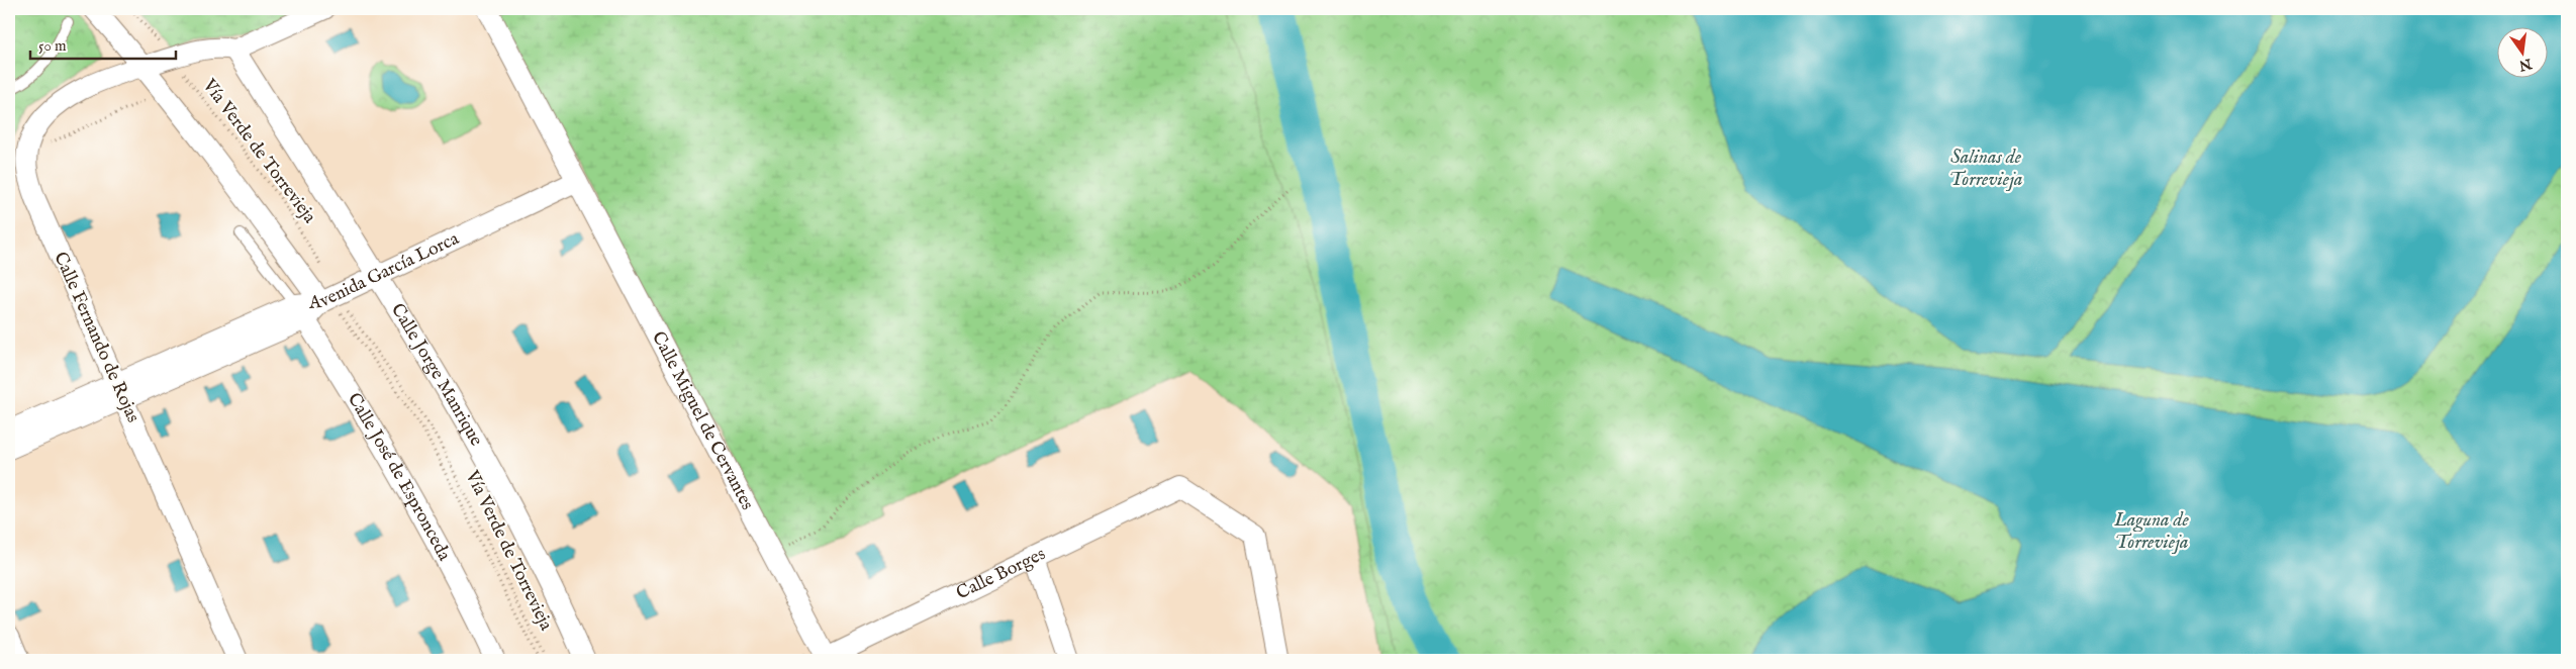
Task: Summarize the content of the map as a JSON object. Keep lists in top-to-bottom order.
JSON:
{
  "streets": {
    "street": [
      "Avenida García Lorca",
      "Calle Fernando de Rojas",
      "Calle Jorge Manrique",
      "Calle Miguel de Cervantes",
      "Calle José de Espronceda",
      "Calle Borges"
    ],
    "path": ["Vía Verde de Torrevieja"]
  },
  "crossings": [
    ["Vía Verde de Torrevieja", "Avenida García Lorca"],
    ["Avenida García Lorca", "Calle Fernando de Rojas"],
    ["Avenida García Lorca", "Calle Jorge Manrique"],
    ["Avenida García Lorca", "Calle Miguel de Cervantes"],
    ["Avenida García Lorca", "Calle José de Espronceda"],
    ["Calle Miguel de Cervantes", "Calle Borges"]
  ],
  "water": ["Salinas de Torrevieja", "Laguna de Torrevieja"],
  "scale_bar": "50 m",
  "north": "bottom"
}
